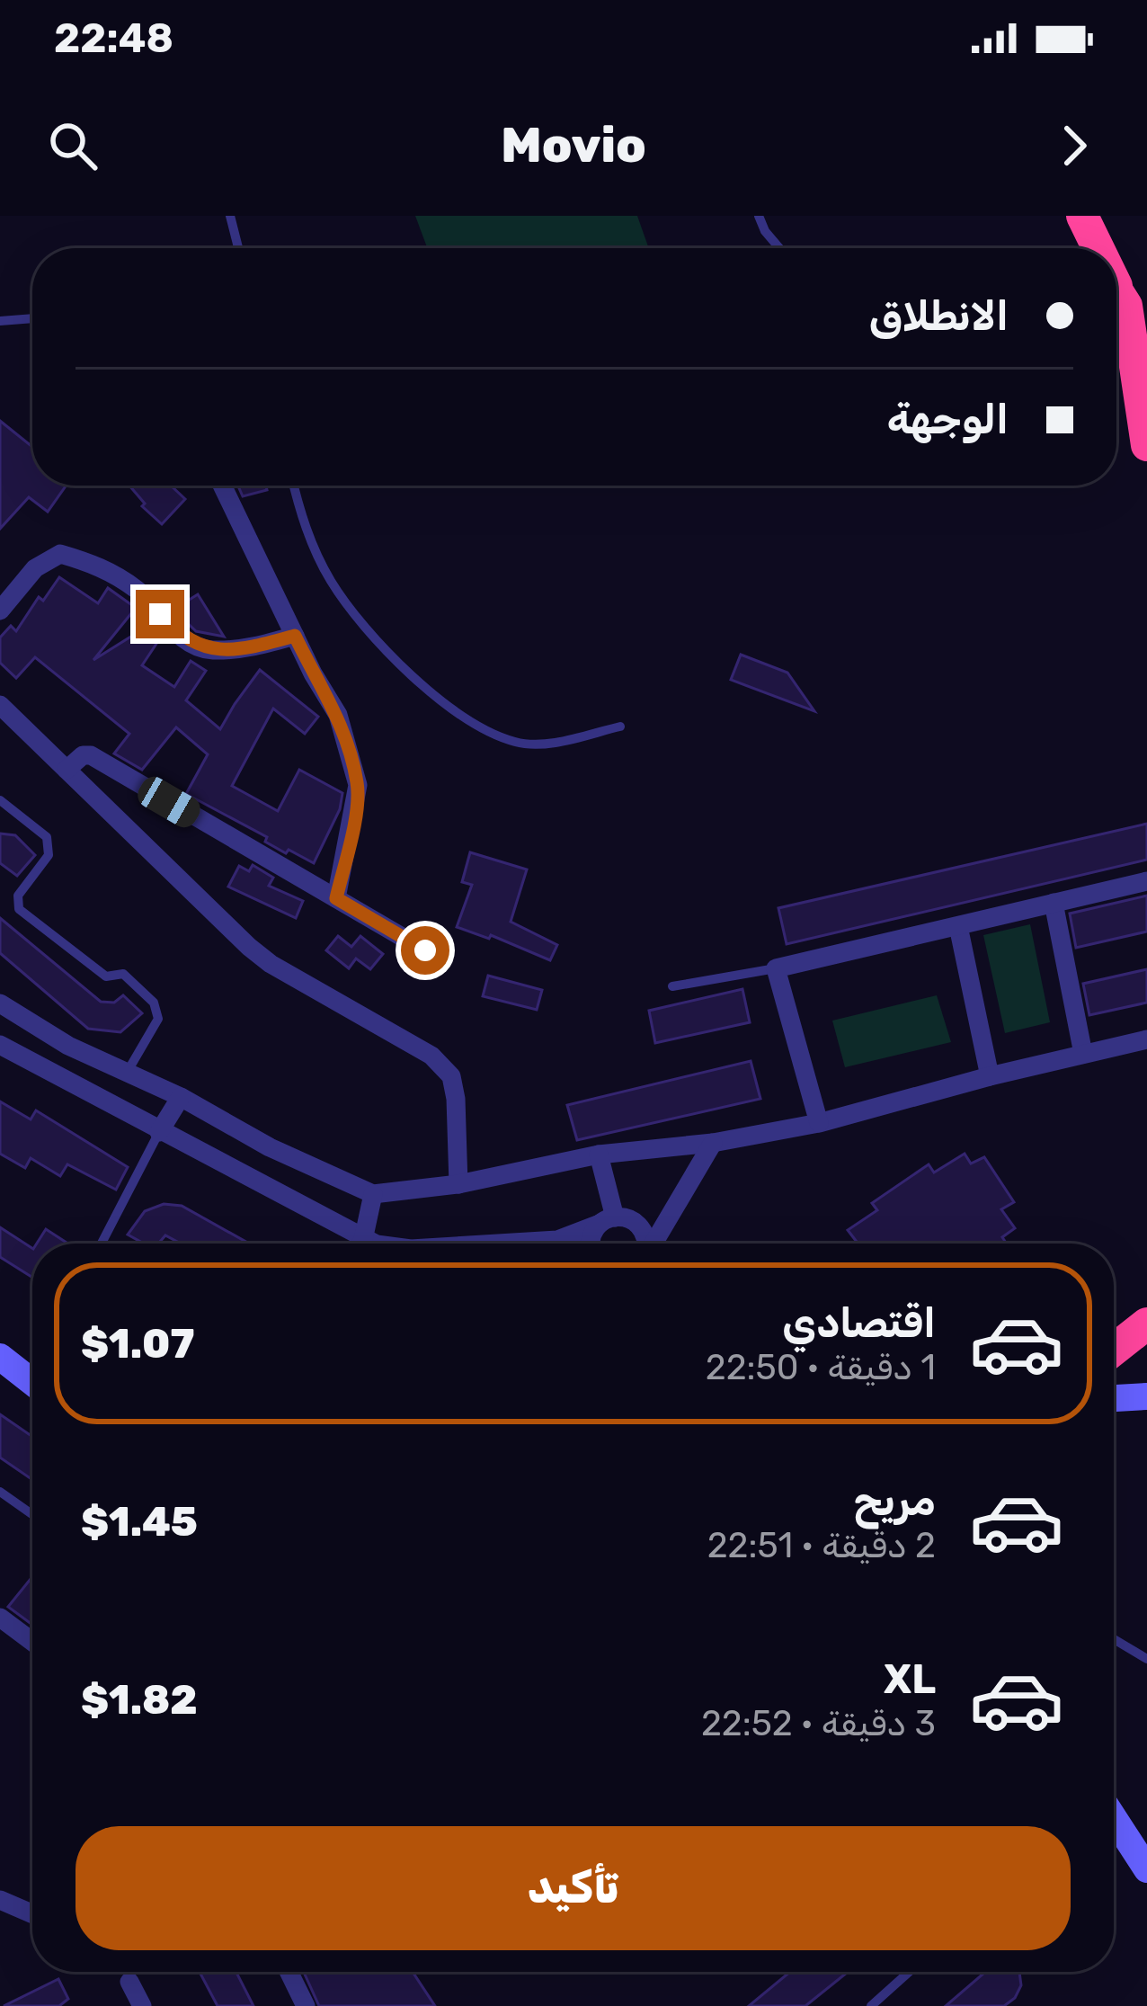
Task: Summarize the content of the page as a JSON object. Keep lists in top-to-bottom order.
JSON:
{
  "page": {
    "status": "22:48",
    "header": "Movio",
    "banner": ["الانطلاق", "الوجهة"],
    "list": [
      {
        "name": "اقتصادي",
        "note": "1 دقيقة · 22:50",
        "value": "$1.07"
      },
      {
        "name": "مريح",
        "note": "2 دقيقة · 22:51",
        "value": "$1.45"
      },
      {
        "name": "XL",
        "note": "3 دقيقة · 22:52",
        "value": "$1.82"
      }
    ],
    "buttons": "تأكيد"
  }
}
